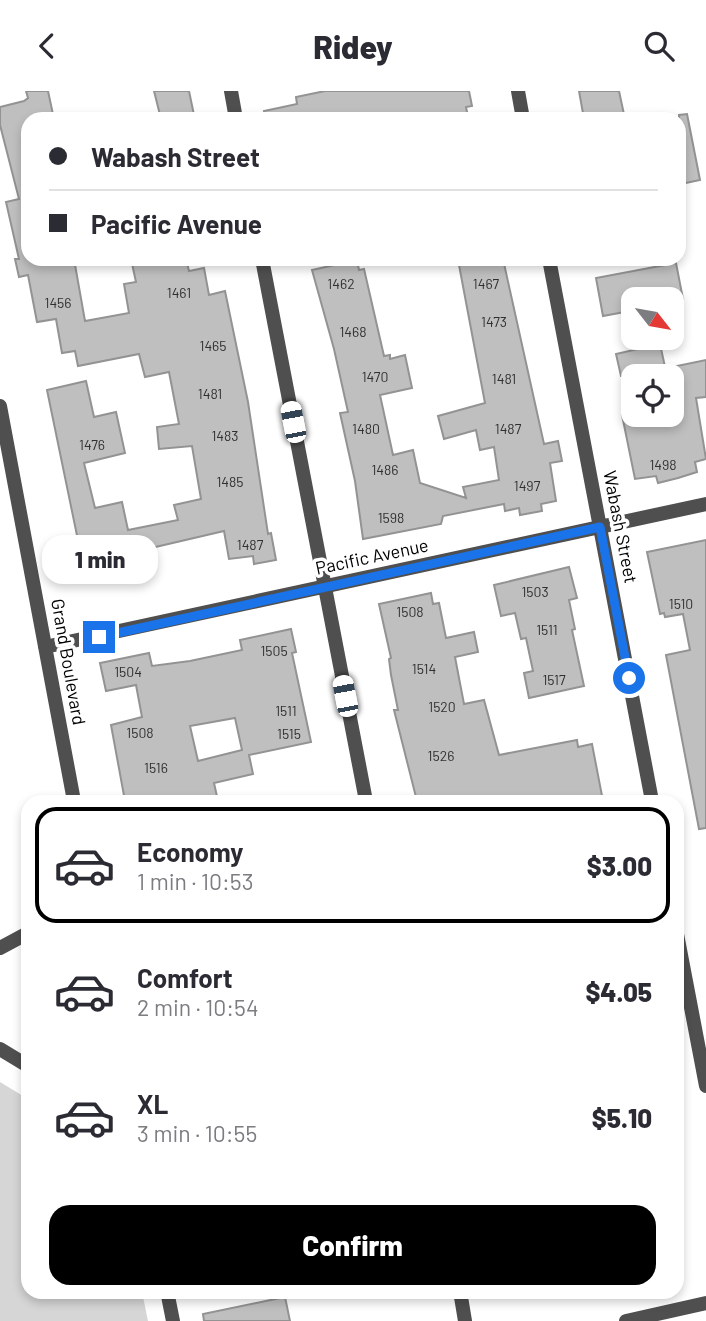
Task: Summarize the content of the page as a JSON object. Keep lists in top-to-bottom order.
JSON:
{
  "streets": {
    "street": ["Wabash Street", "Pacific Avenue", "Grand Boulevard"]
  },
  "crossings": [
    ["Wabash Street", "Pacific Avenue"],
    ["Pacific Avenue", "Grand Boulevard"]
  ],
  "house_numbers": [
    "1462",
    "1467",
    "1461",
    "1456",
    "1473",
    "1468",
    "1465",
    "1470",
    "1481",
    "1481",
    "1480",
    "1487",
    "1483",
    "1476",
    "1498",
    "1486",
    "1485",
    "1497",
    "1598",
    "1487",
    "1503",
    "1510",
    "1508",
    "1511",
    "1505",
    "1514",
    "1504",
    "1517",
    "1520",
    "1511",
    "1508",
    "1515",
    "1526",
    "1516"
  ],
  "north": "bottom right",
  "page": {
    "header": "Ridey",
    "banner": ["Wabash Street", "Pacific Avenue"],
    "bubble": "1 min",
    "list": [
      {
        "name": "Economy",
        "note": "1 min · 10:53",
        "value": "$3.00"
      },
      {
        "name": "Comfort",
        "note": "2 min · 10:54",
        "value": "$4.05"
      },
      {
        "name": "XL",
        "note": "3 min · 10:55",
        "value": "$5.10"
      }
    ],
    "buttons": "Confirm"
  }
}
